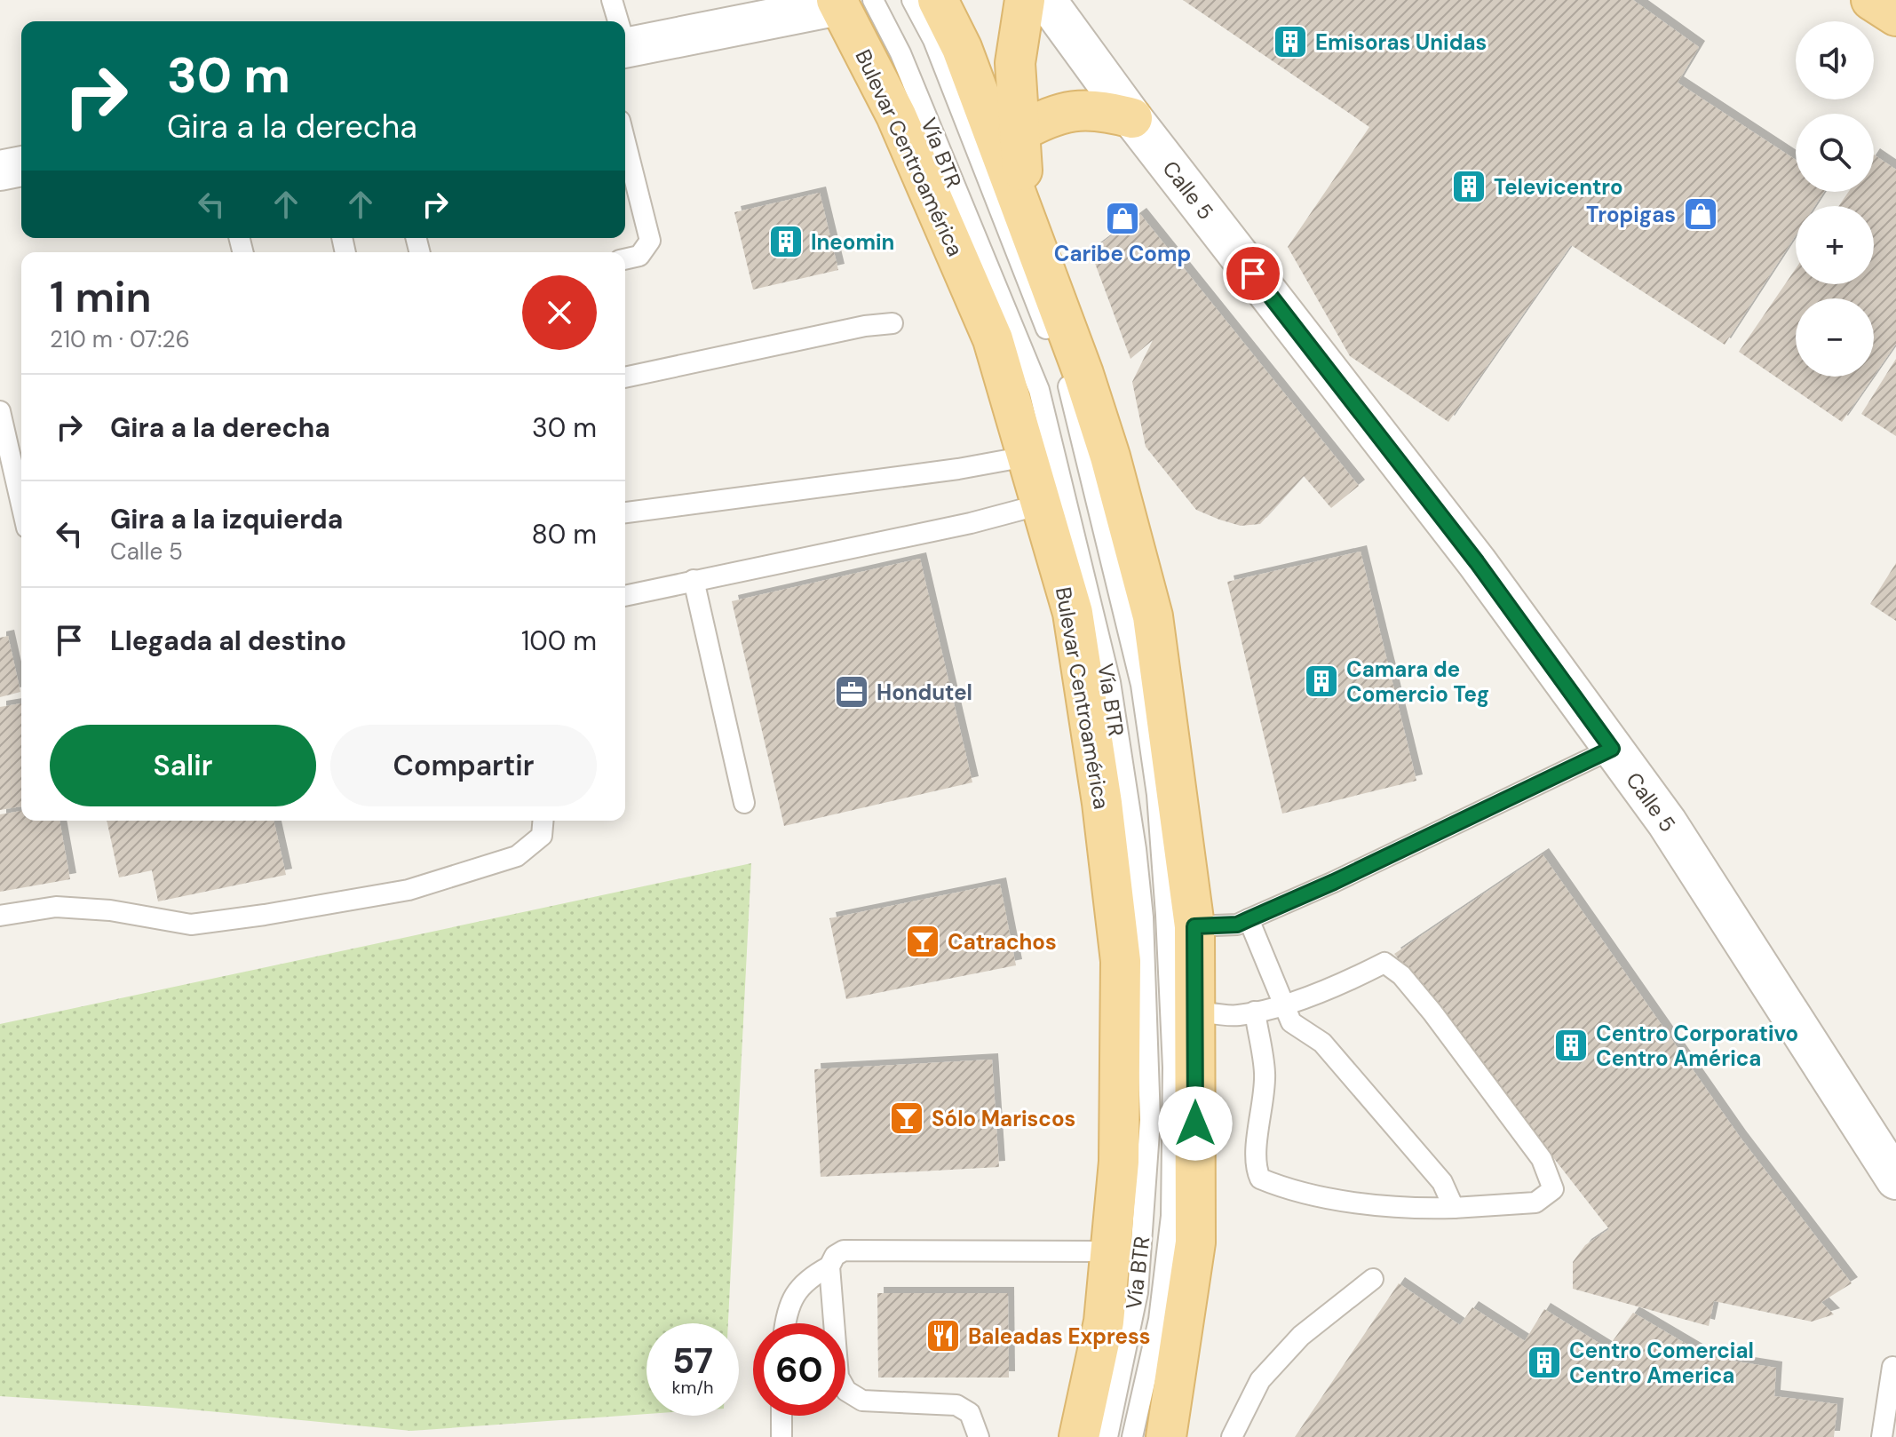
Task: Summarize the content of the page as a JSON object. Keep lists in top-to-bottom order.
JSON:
{
  "streets": {
    "main road": ["Bulevar Centroamérica"],
    "street": ["Calle 5"],
    "lane": ["Vía BTR"]
  },
  "crossings": [
    ["Bulevar Centroamérica", "Vía BTR"]
  ],
  "places": {
    "building": [
      "Emisoras Unidas",
      "Televicentro",
      "Ineomin",
      "Camara de Comercio Teg",
      "Centro Corporativo Centro América",
      "Centro Comercial Centro America"
    ],
    "shop": ["Tropigas", "Caribe Comp"],
    "office": ["Hondutel"],
    "bar": ["Catrachos", "Sólo Mariscos"],
    "restaurant": ["Baleadas Express"]
  },
  "page": {
    "map_buttons": ["+", "−"],
    "turn": ["30 m", "Gira a la derecha"],
    "heading": ["1 min", "210 m · 07:26"],
    "list": [
      {
        "name": "Gira a la derecha",
        "value": "30 m"
      },
      {
        "name": "Gira a la izquierda",
        "note": "Calle 5",
        "value": "80 m"
      },
      {
        "name": "Llegada al destino",
        "value": "100 m"
      }
    ],
    "buttons": ["Salir", "Compartir"],
    "speed": "57 km/h",
    "limit": "60"
  }
}
